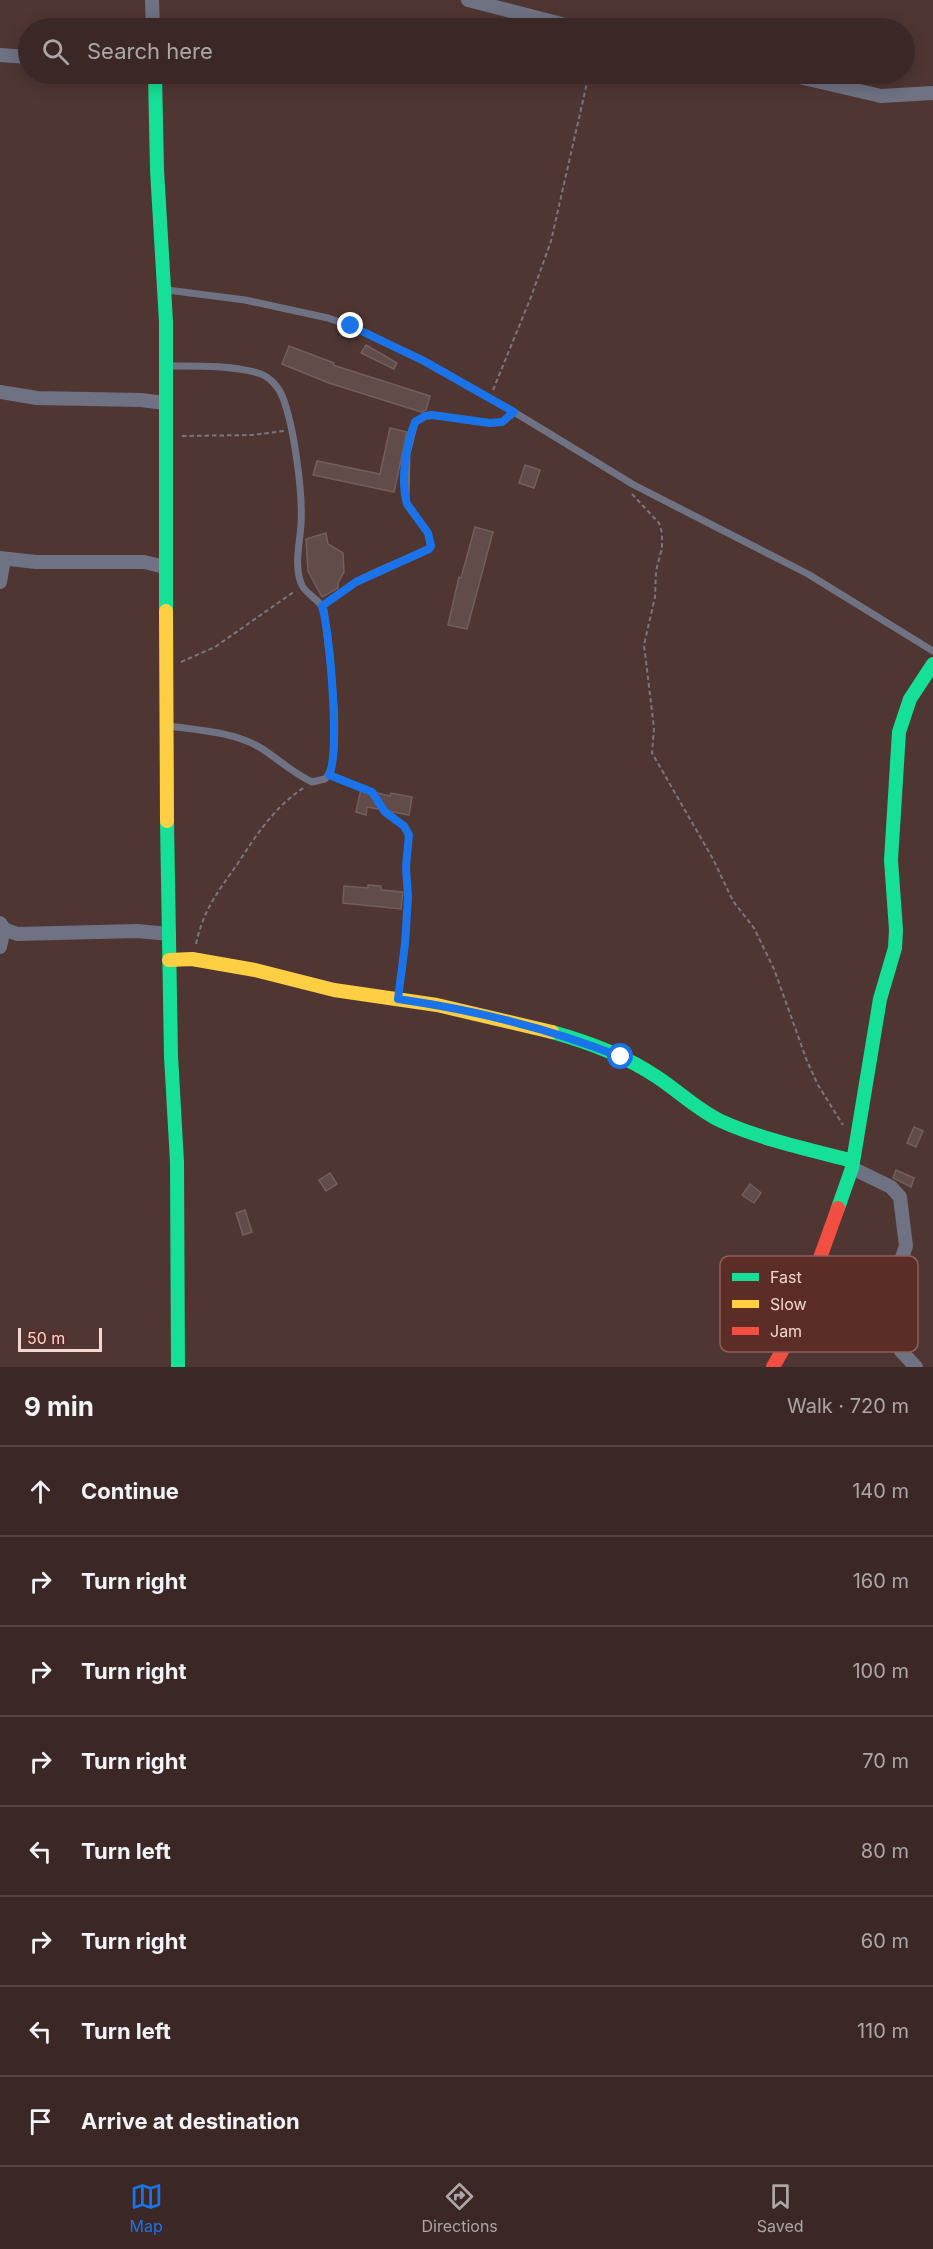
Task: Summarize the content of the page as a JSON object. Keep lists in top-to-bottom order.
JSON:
{
  "legend": ["Fast", "Slow", "Jam"],
  "scale_bar": "50 m",
  "page": {
    "search": "Search here",
    "scale": "50 m",
    "heading": ["9 min", "Walk · 720 m"],
    "list": [
      ["Continue", "140 m"],
      ["Turn right", "160 m"],
      ["Turn right", "100 m"],
      ["Turn right", "70 m"],
      ["Turn left", "80 m"],
      ["Turn right", "60 m"],
      ["Turn left", "110 m"],
      "Arrive at destination"
    ],
    "nav": ["Map", "Directions", "Saved"]
  }
}
